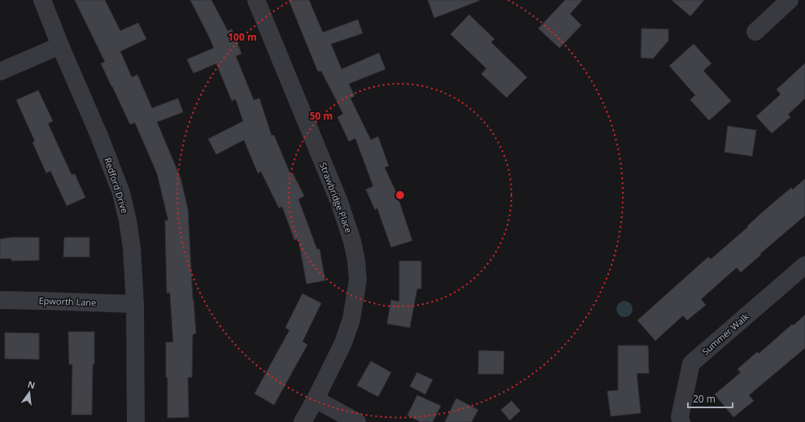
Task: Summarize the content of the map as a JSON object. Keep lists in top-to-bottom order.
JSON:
{
  "streets": {
    "street": [
      "Redford Drive",
      "Strawbridge Place",
      "Epworth Lane",
      "Summer Walk"
    ]
  },
  "crossings": [
    ["Redford Drive", "Epworth Lane"]
  ],
  "scale_bar": "20 m",
  "north": "top",
  "rings": ["100 m", "50 m"]
}
